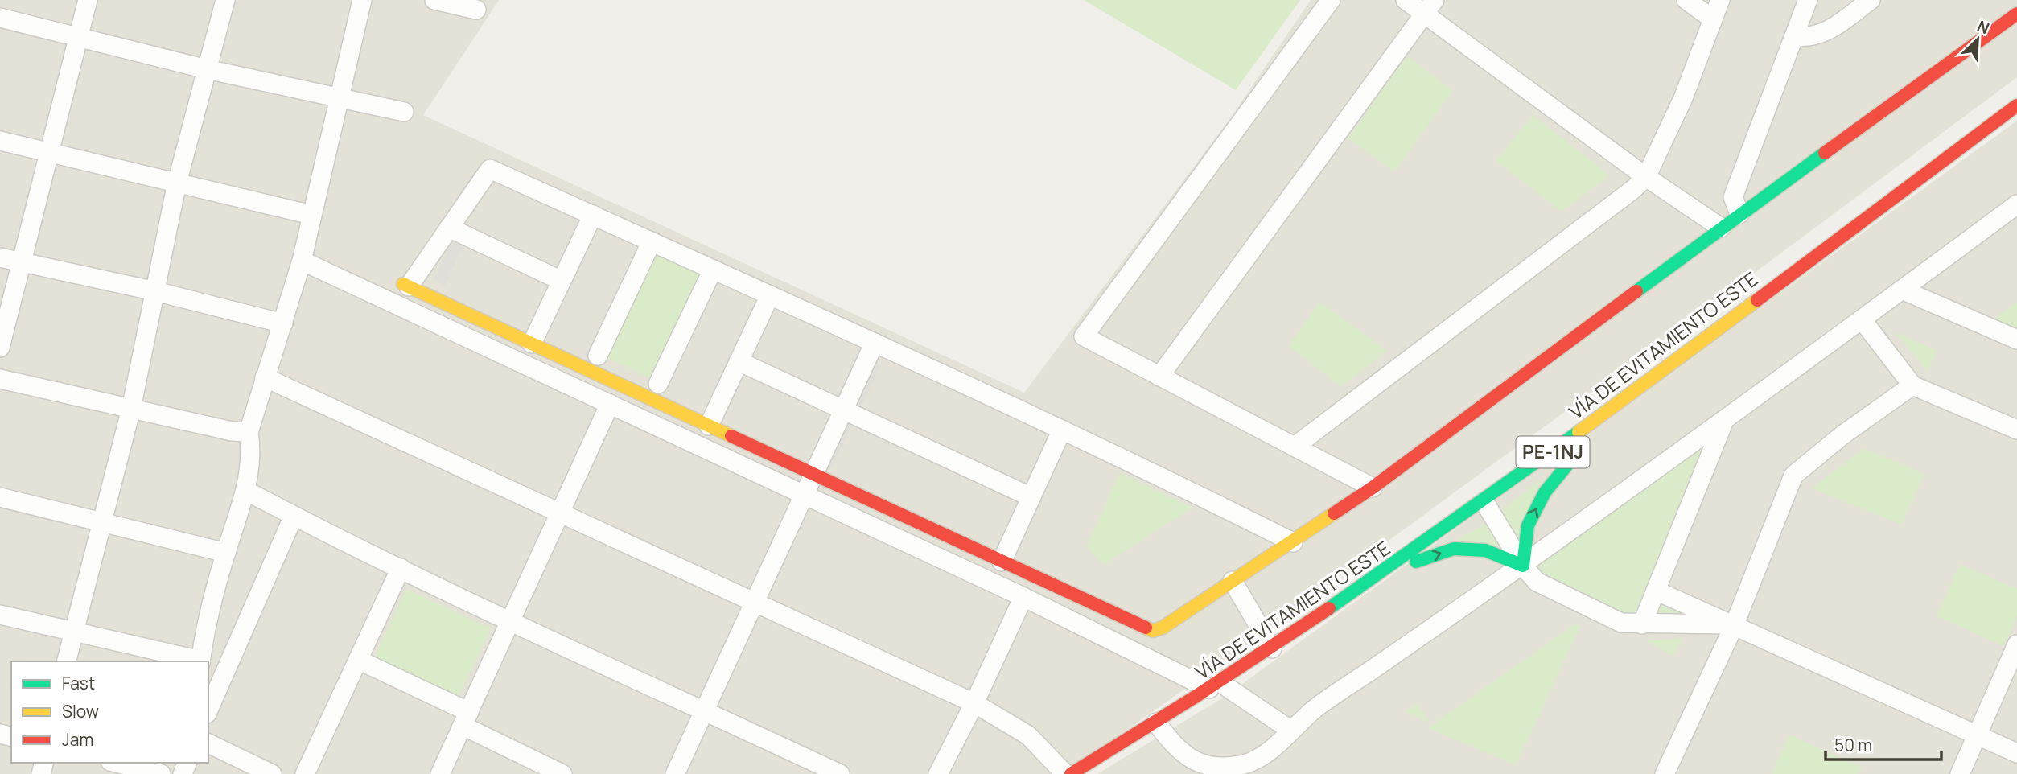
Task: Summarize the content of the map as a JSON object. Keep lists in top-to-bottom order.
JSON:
{
  "streets": {
    "main road": ["VÍA DE EVITAMIENTO ESTE", "PE-1NJ"]
  },
  "legend": ["Fast", "Slow", "Jam"],
  "scale_bar": "50 m",
  "north": "top right"
}
